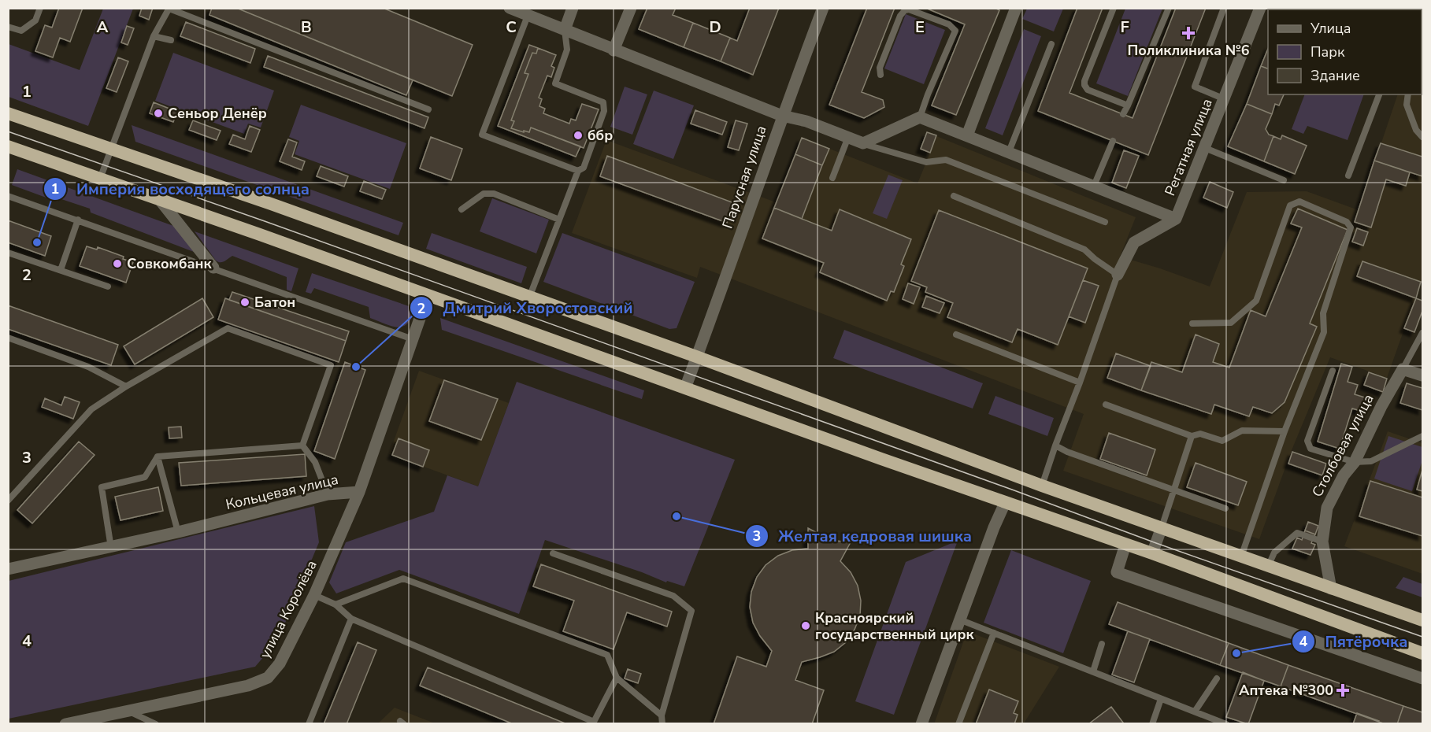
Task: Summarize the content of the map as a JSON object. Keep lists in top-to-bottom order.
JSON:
{
  "streets": {
    "street": [
      "Регатная улица",
      "Парусная улица",
      "Столбовая улица",
      "Кольцевая улица",
      "улица Королёва"
    ]
  },
  "crossings": [
    ["Кольцевая улица", "улица Королёва"]
  ],
  "places": {
    "health": ["Поликлиника №6", "Аптека №300"],
    "other": [
      "Сеньор Денёр",
      "ббр",
      "Империя восходящего солнца",
      "Совкомбанк",
      "Батон",
      "Дмитрий Хворостовский",
      "Желтая кедровая шишка",
      "Красноярский государственный цирк",
      "Пятёрочка"
    ]
  },
  "legend": ["Улица", "Парк", "Здание"],
  "grid": {
    "columns": [
      "A",
      "B",
      "C",
      "D",
      "E",
      "F"
    ],
    "rows": [
      "1",
      "2",
      "3",
      "4"
    ]
  }
}
